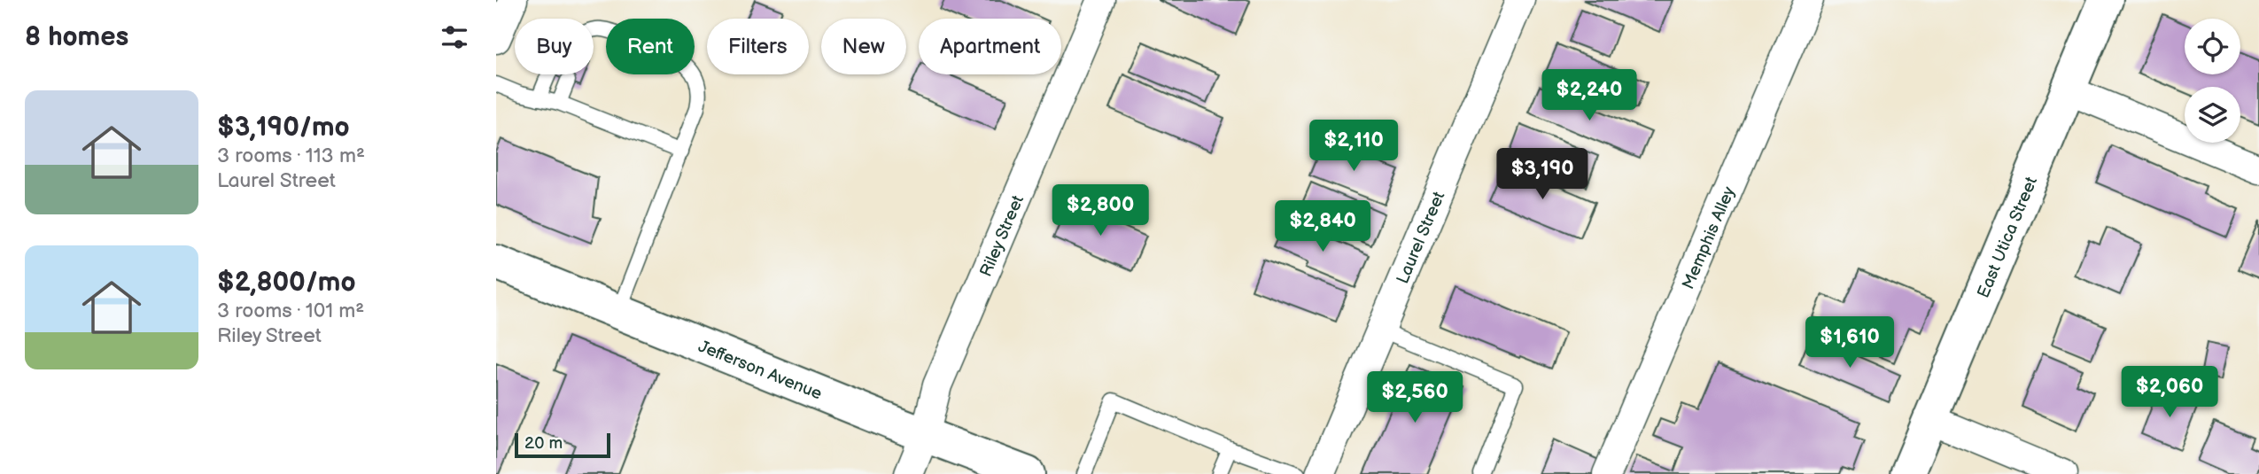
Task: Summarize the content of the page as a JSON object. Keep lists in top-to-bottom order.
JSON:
{
  "streets": {
    "street": [
      "Riley Street",
      "Laurel Street",
      "Memphis Alley",
      "East Utica Street",
      "Jefferson Avenue"
    ]
  },
  "crossings": [
    ["Riley Street", "Jefferson Avenue"]
  ],
  "scale_bar": "20 m",
  "page": {
    "heading": "8 homes",
    "chip": [
      "Buy",
      "Rent",
      "Filters",
      "New",
      "Apartment"
    ],
    "price": [
      "$2,240",
      "$2,110",
      "$3,190",
      "$2,800",
      "$2,840",
      "$1,610",
      "$2,060",
      "$2,560"
    ],
    "list": [
      {
        "name": "$3,190/mo",
        "note": "3 rooms · 113 m² · Laurel Street"
      },
      {
        "name": "$2,800/mo",
        "note": "3 rooms · 101 m² · Riley Street"
      }
    ],
    "scale": "20 m"
  }
}
